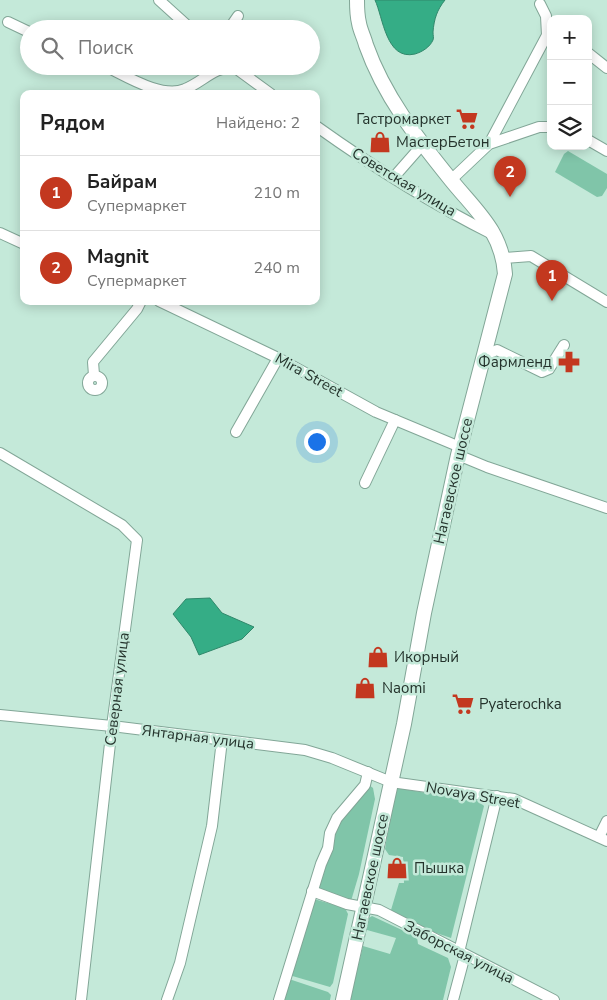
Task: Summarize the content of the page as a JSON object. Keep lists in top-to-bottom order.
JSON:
{
  "streets": {
    "street": [
      "Советская улица",
      "Mira Street",
      "Нагаевское шоссе",
      "Северная улица",
      "Янтарная улица",
      "Novaya Street",
      "Заборская улица"
    ]
  },
  "crossings": [
    ["Советская улица", "Нагаевское шоссе"],
    ["Mira Street", "Нагаевское шоссе"],
    ["Нагаевское шоссе", "Янтарная улица"],
    ["Нагаевское шоссе", "Novaya Street"],
    ["Нагаевское шоссе", "Заборская улица"],
    ["Северная улица", "Янтарная улица"],
    ["Янтарная улица", "Novaya Street"]
  ],
  "places": {
    "supermarket": ["Гастромаркет", "Pyaterochka"],
    "shop": [
      "МастерБетон",
      "Икорный",
      "Naomi",
      "Пышка"
    ],
    "pharmacy": ["Фармленд"]
  },
  "page": {
    "map_buttons": ["+", "−"],
    "search": "Поиск",
    "heading": ["Рядом", "Найдено: 2"],
    "list": [
      {
        "mark": "1",
        "name": "Байрам",
        "note": "Супермаркет",
        "value": "210 m"
      },
      {
        "mark": "2",
        "name": "Magnit",
        "note": "Супермаркет",
        "value": "240 m"
      }
    ],
    "pins": ["2", "1"]
  }
}
